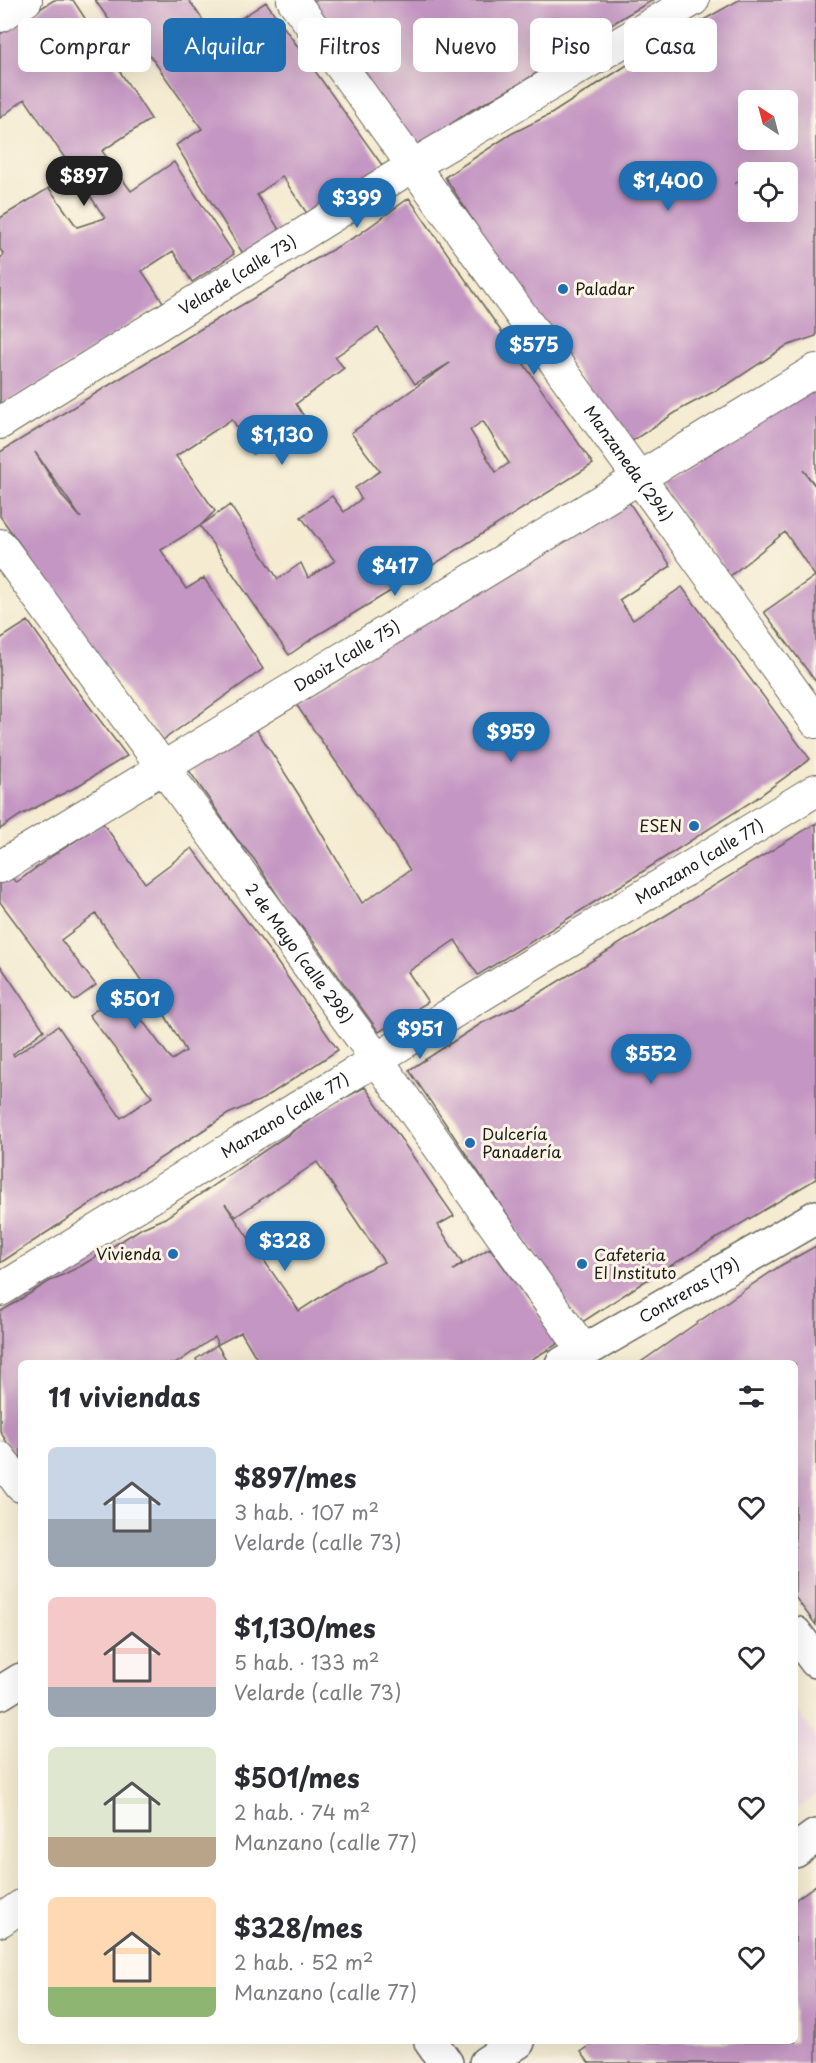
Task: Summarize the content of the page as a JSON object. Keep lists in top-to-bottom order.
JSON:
{
  "streets": {
    "main road": ["Contreras (79)"],
    "street": [
      "Velarde (calle 73)",
      "Manzaneda (294)",
      "Daoiz (calle 75)",
      "Manzano (calle 77)",
      "2 de Mayo (calle 298)"
    ]
  },
  "crossings": [
    ["Velarde (calle 73)", "Manzaneda (294)"],
    ["Manzaneda (294)", "Daoiz (calle 75)"],
    ["Daoiz (calle 75)", "2 de Mayo (calle 298)"],
    ["Manzano (calle 77)", "2 de Mayo (calle 298)"],
    ["2 de Mayo (calle 298)", "Contreras (79)"]
  ],
  "places": [
    "Paladar",
    "ESEN",
    "Dulcería Panadería",
    "Vivienda",
    "Cafeteria El Instituto"
  ],
  "north": "top left",
  "page": {
    "chip": [
      "Comprar",
      "Alquilar",
      "Filtros",
      "Nuevo",
      "Piso",
      "Casa"
    ],
    "price": [
      "$897",
      "$1,400",
      "$399",
      "$575",
      "$1,130",
      "$417",
      "$959",
      "$501",
      "$951",
      "$552",
      "$328"
    ],
    "heading": "11 viviendas",
    "list": [
      {
        "name": "$897/mes",
        "note": "3 hab. · 107 m² · Velarde (calle 73)"
      },
      {
        "name": "$1,130/mes",
        "note": "5 hab. · 133 m² · Velarde (calle 73)"
      },
      {
        "name": "$501/mes",
        "note": "2 hab. · 74 m² · Manzano (calle 77)"
      },
      {
        "name": "$328/mes",
        "note": "2 hab. · 52 m² · Manzano (calle 77)"
      }
    ]
  }
}
